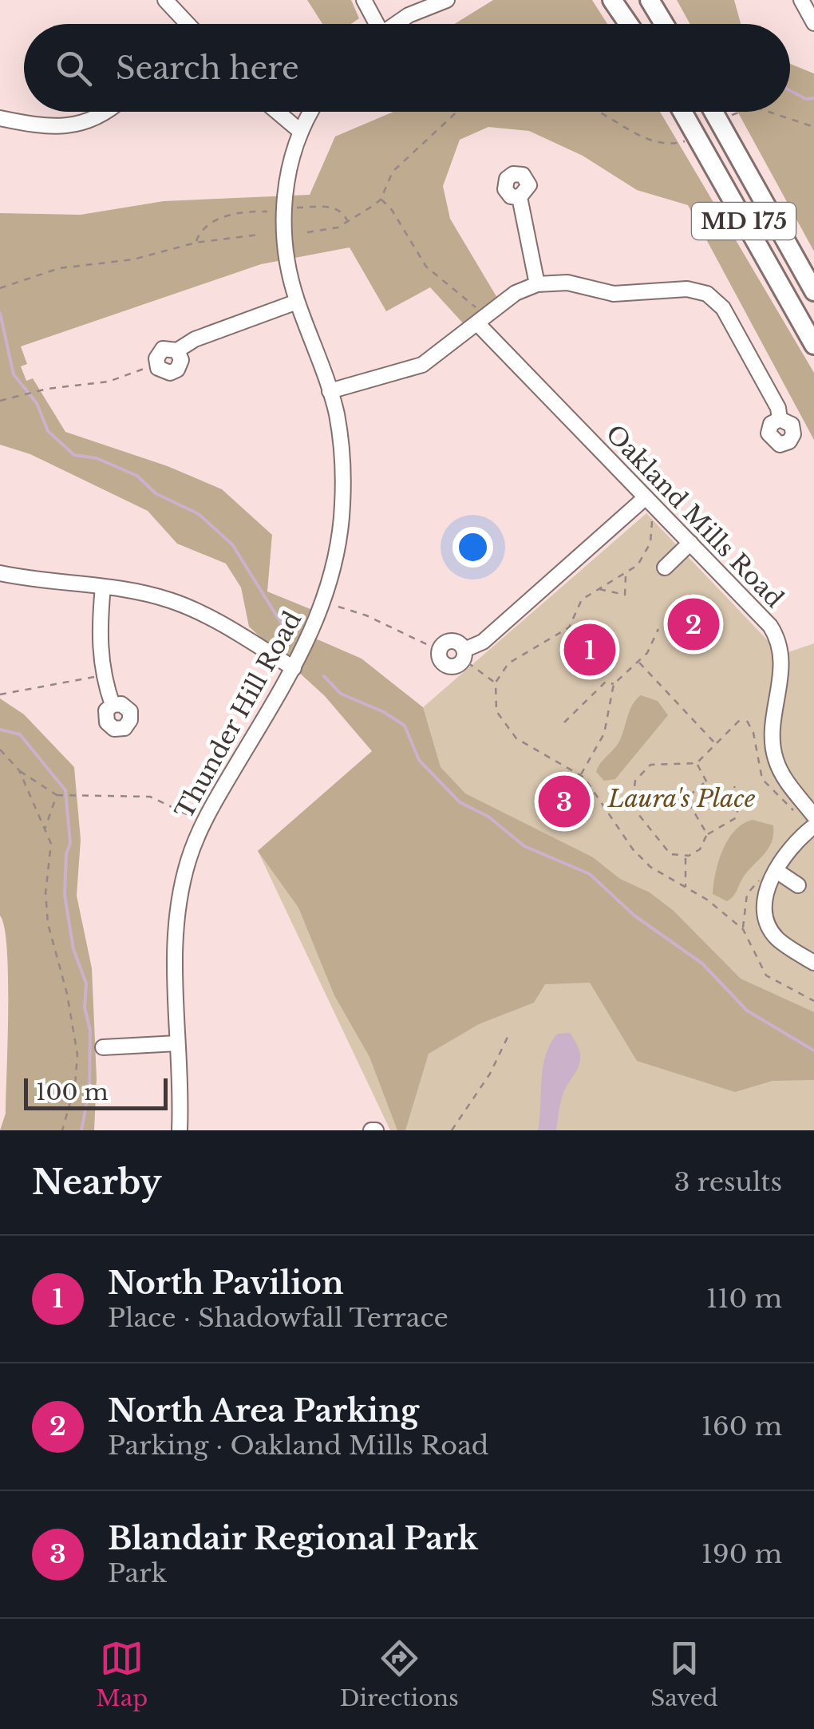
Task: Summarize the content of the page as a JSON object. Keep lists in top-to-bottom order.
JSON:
{
  "streets": {
    "main road": ["MD 175"],
    "street": ["Oakland Mills Road", "Thunder Hill Road"]
  },
  "parks": ["Laura's Place"],
  "scale_bar": "100 m",
  "page": {
    "search": "Search here",
    "pins": ["2", "1", "3"],
    "scale": "100 m",
    "heading": ["Nearby", "3 results"],
    "list": [
      {
        "mark": "1",
        "name": "North Pavilion",
        "note": "Place · Shadowfall Terrace",
        "value": "110 m"
      },
      {
        "mark": "2",
        "name": "North Area Parking",
        "note": "Parking · Oakland Mills Road",
        "value": "160 m"
      },
      {
        "mark": "3",
        "name": "Blandair Regional Park",
        "note": "Park",
        "value": "190 m"
      }
    ],
    "nav": ["Map", "Directions", "Saved"]
  }
}
